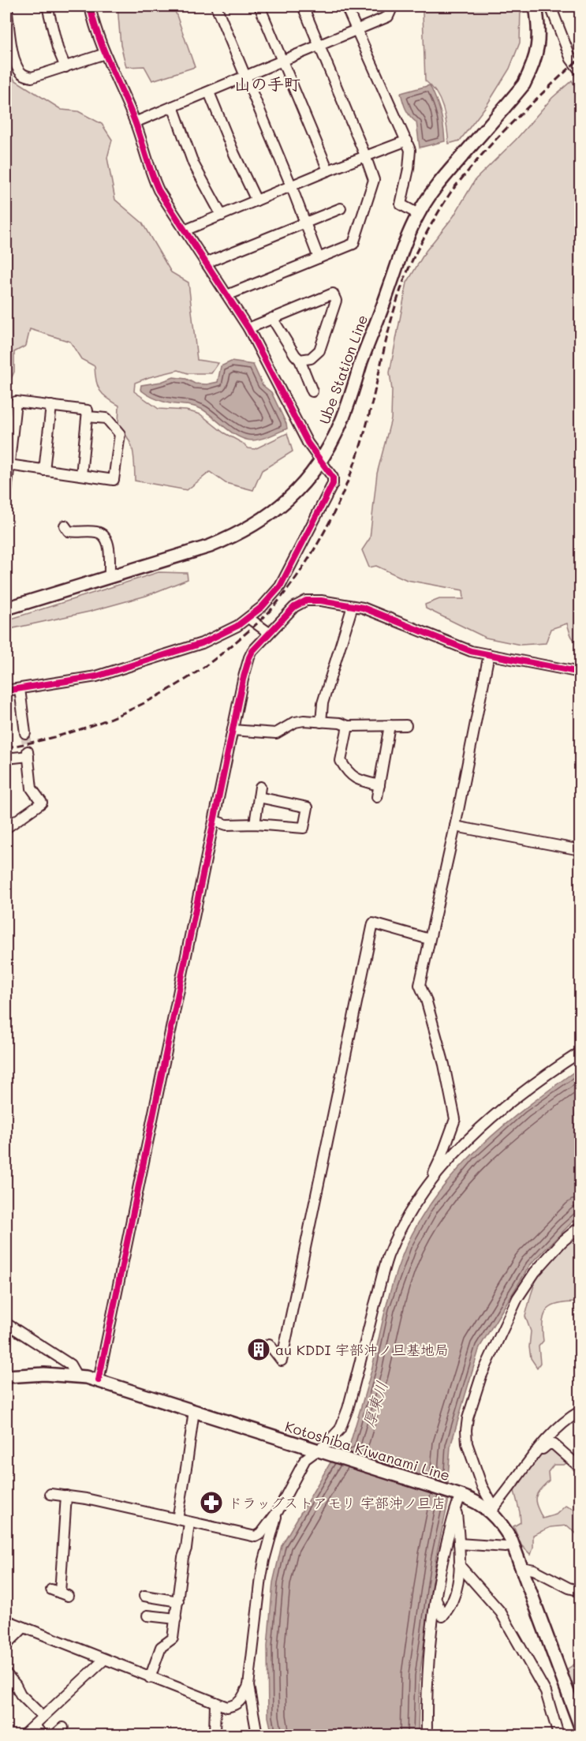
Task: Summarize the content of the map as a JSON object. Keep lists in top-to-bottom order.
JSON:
{
  "streets": {
    "main road": ["Ube Station Line", "Kotoshiba Kiwanami Line"]
  },
  "districts": ["山の手町"],
  "water": ["厚東川"],
  "places": {
    "building": ["au KDDI 宇部沖ノ旦基地局"],
    "pharmacy": ["ドラッグストアモリ 宇部沖ノ旦店"]
  }
}
